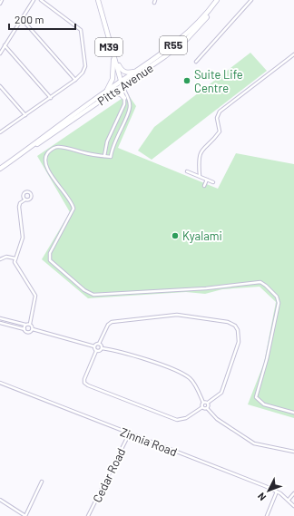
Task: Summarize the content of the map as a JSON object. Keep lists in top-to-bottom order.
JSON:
{
  "streets": {
    "main road": ["R55", "M39", "Pitts Avenue"],
    "street": ["Zinnia Road", "Cedar Road"]
  },
  "crossings": [
    ["R55", "Pitts Avenue"],
    ["M39", "Pitts Avenue"],
    ["Zinnia Road", "Cedar Road"]
  ],
  "places": ["Suite Life Centre", "Kyalami"],
  "scale_bar": "200 m",
  "north": "bottom left"
}
